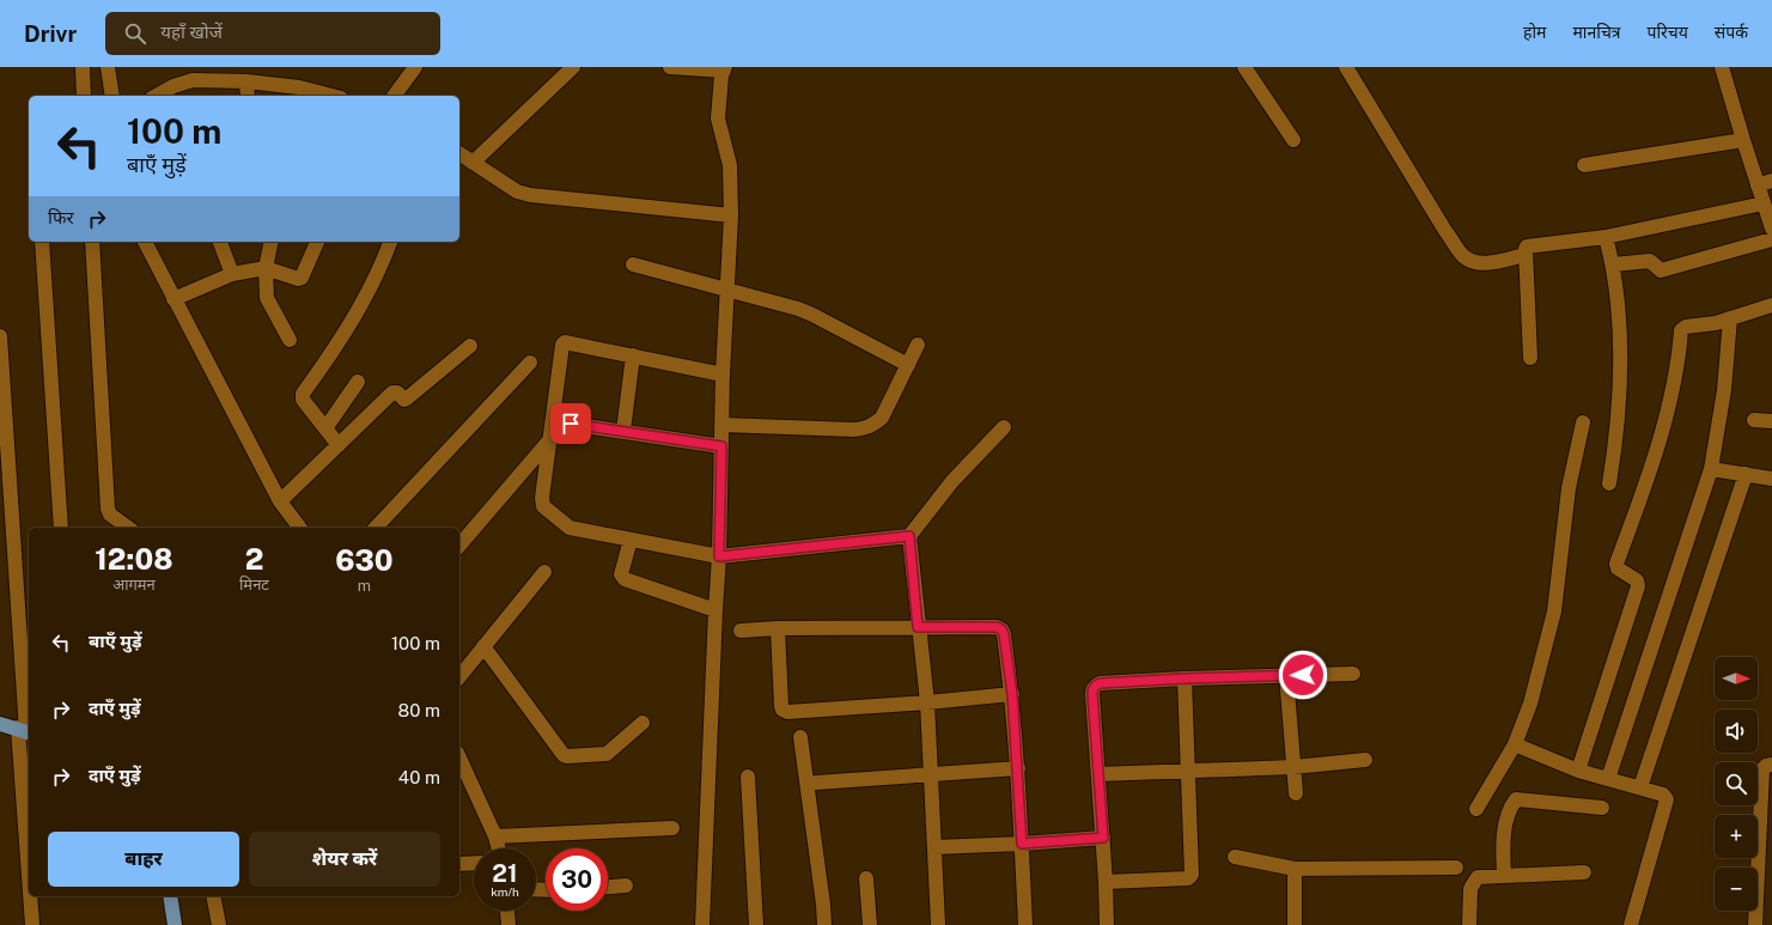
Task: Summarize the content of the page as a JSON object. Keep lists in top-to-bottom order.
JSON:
{
  "north": "right",
  "page": {
    "header": "Drivr",
    "search": "यहाँ खोजें",
    "nav": [
      "होम",
      "मानचित्र",
      "परिचय",
      "संपर्क"
    ],
    "turn": ["100 m", "बाएँ मुड़ें"],
    "then": "फिर",
    "eta": [
      "12:08",
      "आगमन",
      "2",
      "मिनट",
      "630",
      "m"
    ],
    "list": [
      {
        "name": "बाएँ मुड़ें",
        "value": "100 m"
      },
      {
        "name": "दाएँ मुड़ें",
        "value": "80 m"
      },
      {
        "name": "दाएँ मुड़ें",
        "value": "40 m"
      }
    ],
    "map_buttons": ["+", "−"],
    "buttons": ["बाहर", "शेयर करें"],
    "speed": "21 km/h",
    "limit": "30"
  }
}
